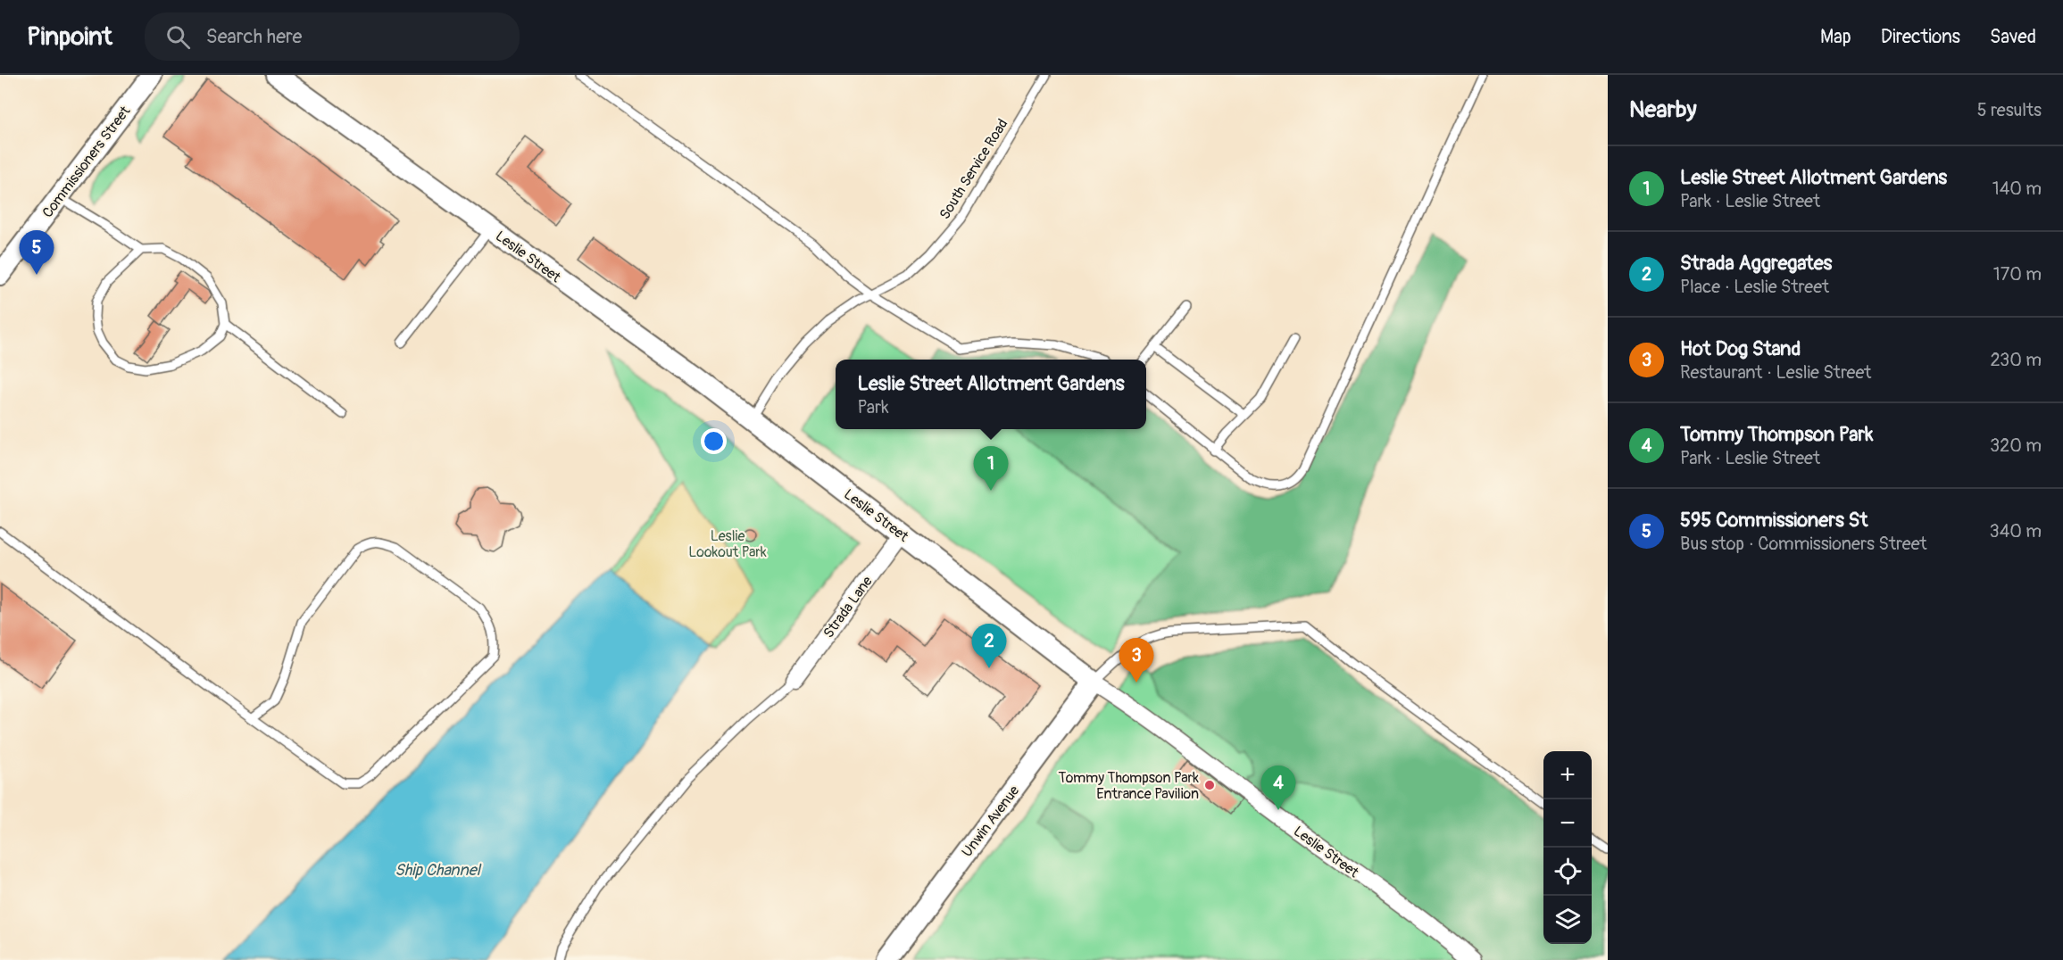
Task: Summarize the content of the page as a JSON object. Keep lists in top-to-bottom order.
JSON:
{
  "streets": {
    "street": [
      "Commissioners Street",
      "Leslie Street",
      "Strada Lane",
      "Unwin Avenue"
    ],
    "lane": ["South Service Road"]
  },
  "crossings": [
    ["South Service Road", "Leslie Street"],
    ["Leslie Street", "Strada Lane"],
    ["Leslie Street", "Unwin Avenue"]
  ],
  "water": ["Ship Channel"],
  "parks": ["Leslie Lookout Park"],
  "places": ["Tommy Thompson Park Entrance Pavilion"],
  "page": {
    "header": "Pinpoint",
    "search": "Search here",
    "nav": ["Map", "Directions", "Saved"],
    "heading": ["Nearby", "5 results"],
    "list": [
      {
        "mark": "1",
        "name": "Leslie Street Allotment Gardens",
        "note": "Park · Leslie Street",
        "value": "140 m"
      },
      {
        "mark": "2",
        "name": "Strada Aggregates",
        "note": "Place · Leslie Street",
        "value": "170 m"
      },
      {
        "mark": "3",
        "name": "Hot Dog Stand",
        "note": "Restaurant · Leslie Street",
        "value": "230 m"
      },
      {
        "mark": "4",
        "name": "Tommy Thompson Park",
        "note": "Park · Leslie Street",
        "value": "320 m"
      },
      {
        "mark": "5",
        "name": "595 Commissioners St",
        "note": "Bus stop · Commissioners Street",
        "value": "340 m"
      }
    ],
    "pins": [
      "5",
      "1",
      "2",
      "3",
      "4"
    ],
    "popup": ["Leslie Street Allotment Gardens", "Park"],
    "map_buttons": ["+", "−"]
  }
}
